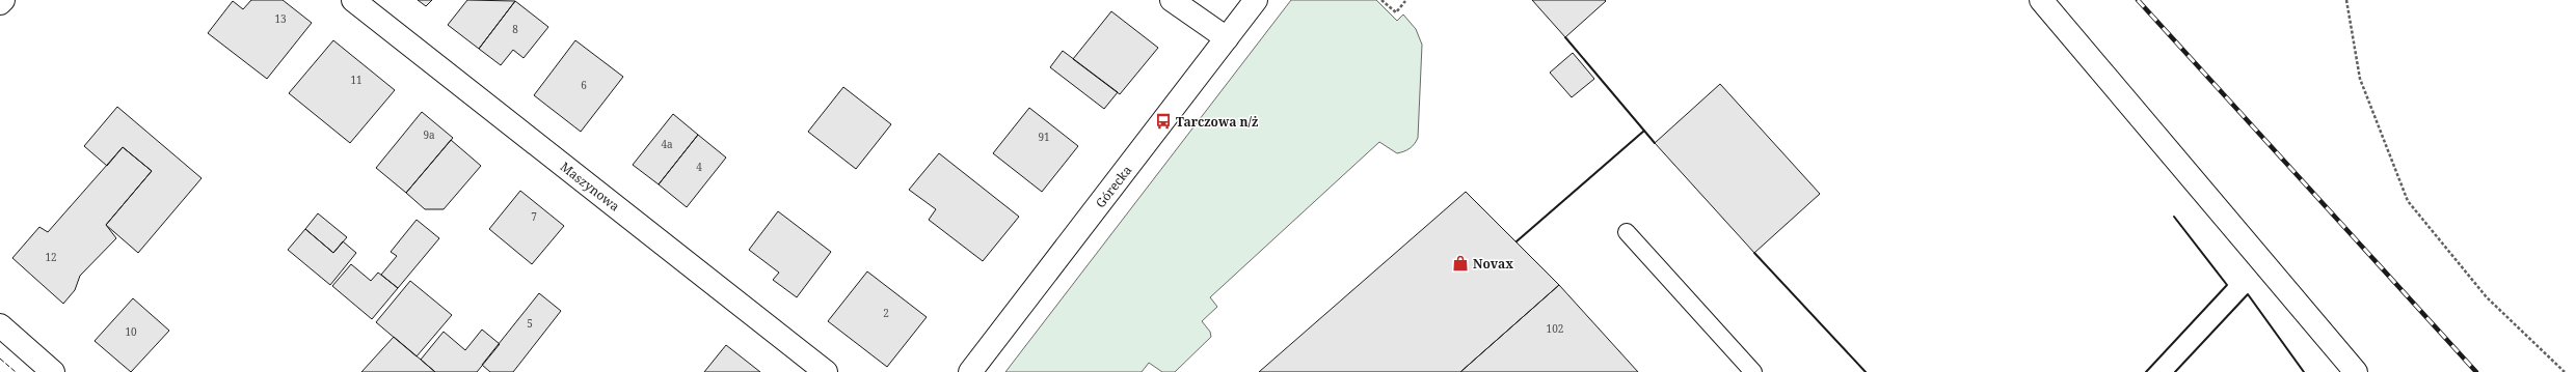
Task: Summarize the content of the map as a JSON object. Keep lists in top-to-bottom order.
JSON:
{
  "streets": {
    "street": ["Maszynowa", "Górecka"]
  },
  "places": {
    "bus stop": ["Tarczowa n/ż"],
    "shop": ["Novax"]
  },
  "house_numbers": [
    "13",
    "8",
    "11",
    "6",
    "9a",
    "91",
    "4a",
    "4",
    "7",
    "12",
    "2",
    "5",
    "102",
    "10"
  ]
}
